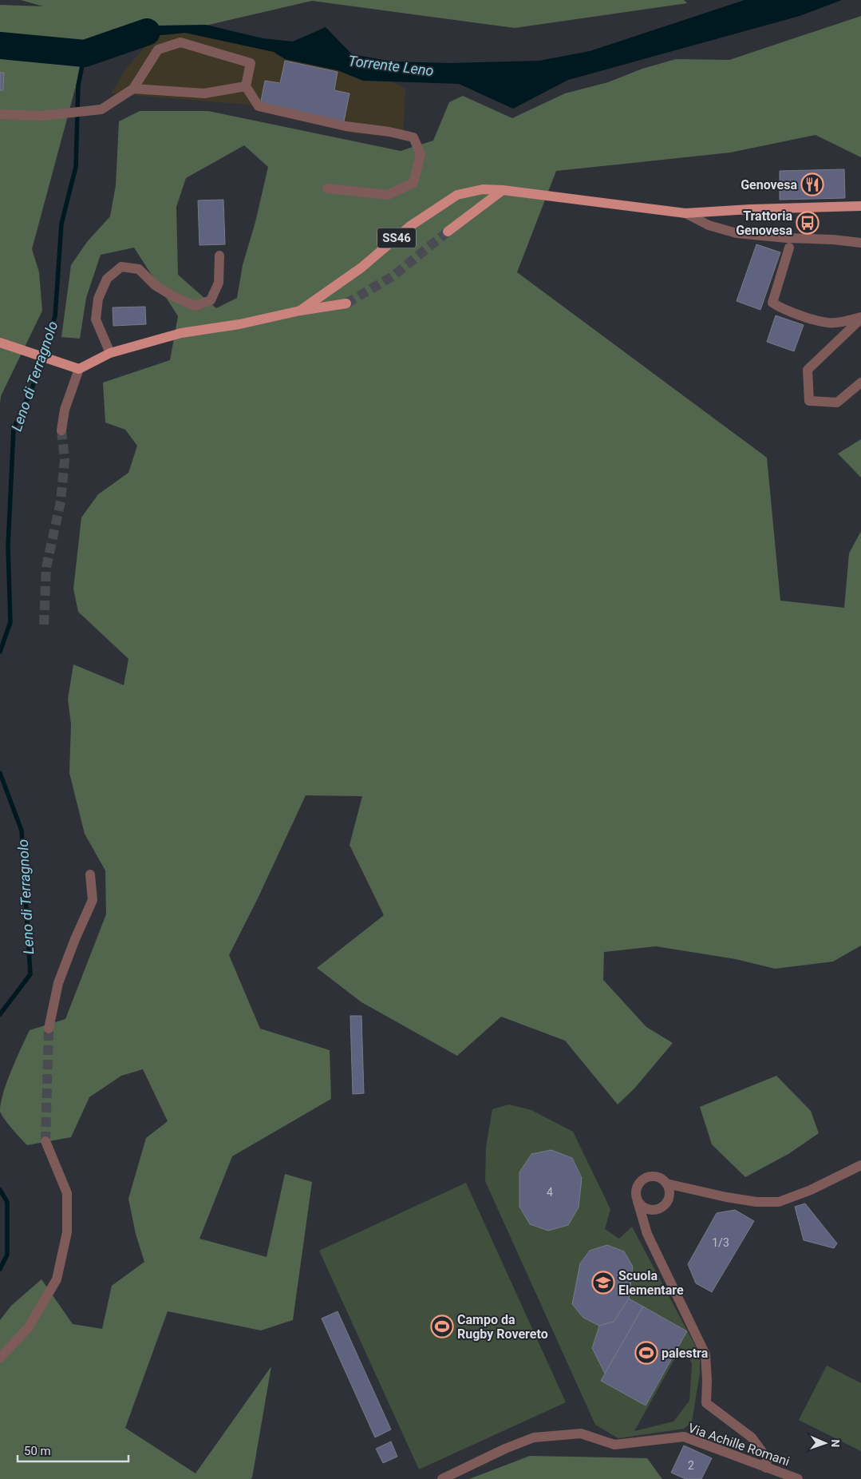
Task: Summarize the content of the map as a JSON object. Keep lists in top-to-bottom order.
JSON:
{
  "streets": {
    "main road": ["SS46"],
    "street": ["Via Achille Romani"]
  },
  "water": ["Torrente Leno", "Leno di Terragnolo"],
  "places": {
    "restaurant": ["Genovesa"],
    "bus stop": ["Trattoria Genovesa"],
    "school or university": ["Scuola Elementare"],
    "sports": ["Campo da Rugby Rovereto", "palestra"]
  },
  "house_numbers": ["4", "1/3", "2"],
  "scale_bar": "50 m",
  "north": "right"
}
